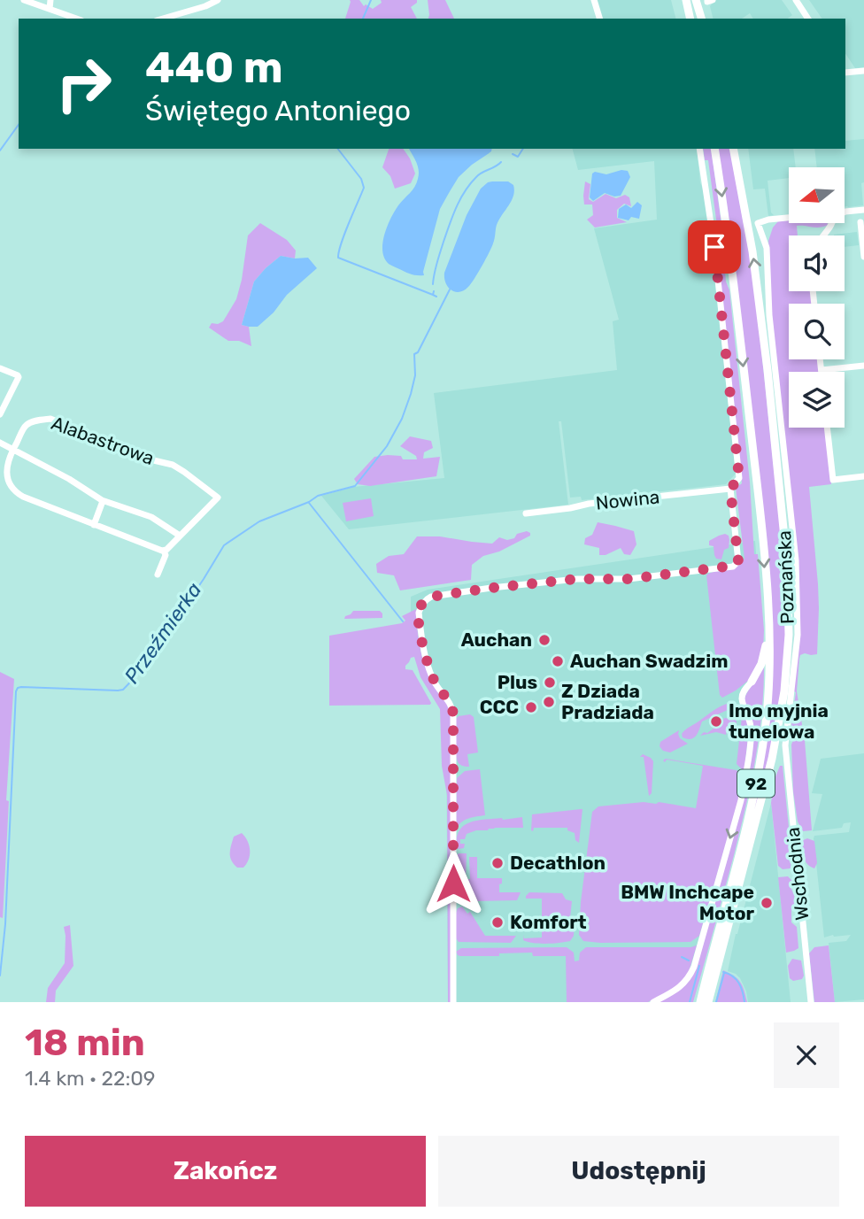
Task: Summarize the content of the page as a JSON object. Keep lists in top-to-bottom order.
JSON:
{
  "streets": {
    "main road": ["Poznańska", "92"],
    "street": ["Alabastrowa", "Nowina", "Wschodnia"]
  },
  "water": ["Przeźmierka"],
  "places": [
    "Auchan",
    "Auchan Swadzim",
    "Plus",
    "Z Dziada Pradziada",
    "CCC",
    "Imo myjnia tunelowa",
    "Decathlon",
    "BMW Inchcape Motor",
    "Komfort"
  ],
  "north": "left",
  "page": {
    "turn": ["440 m", "Świętego Antoniego"],
    "heading": ["18 min", "1.4 km · 22:09"],
    "buttons": ["Zakończ", "Udostępnij"]
  }
}
